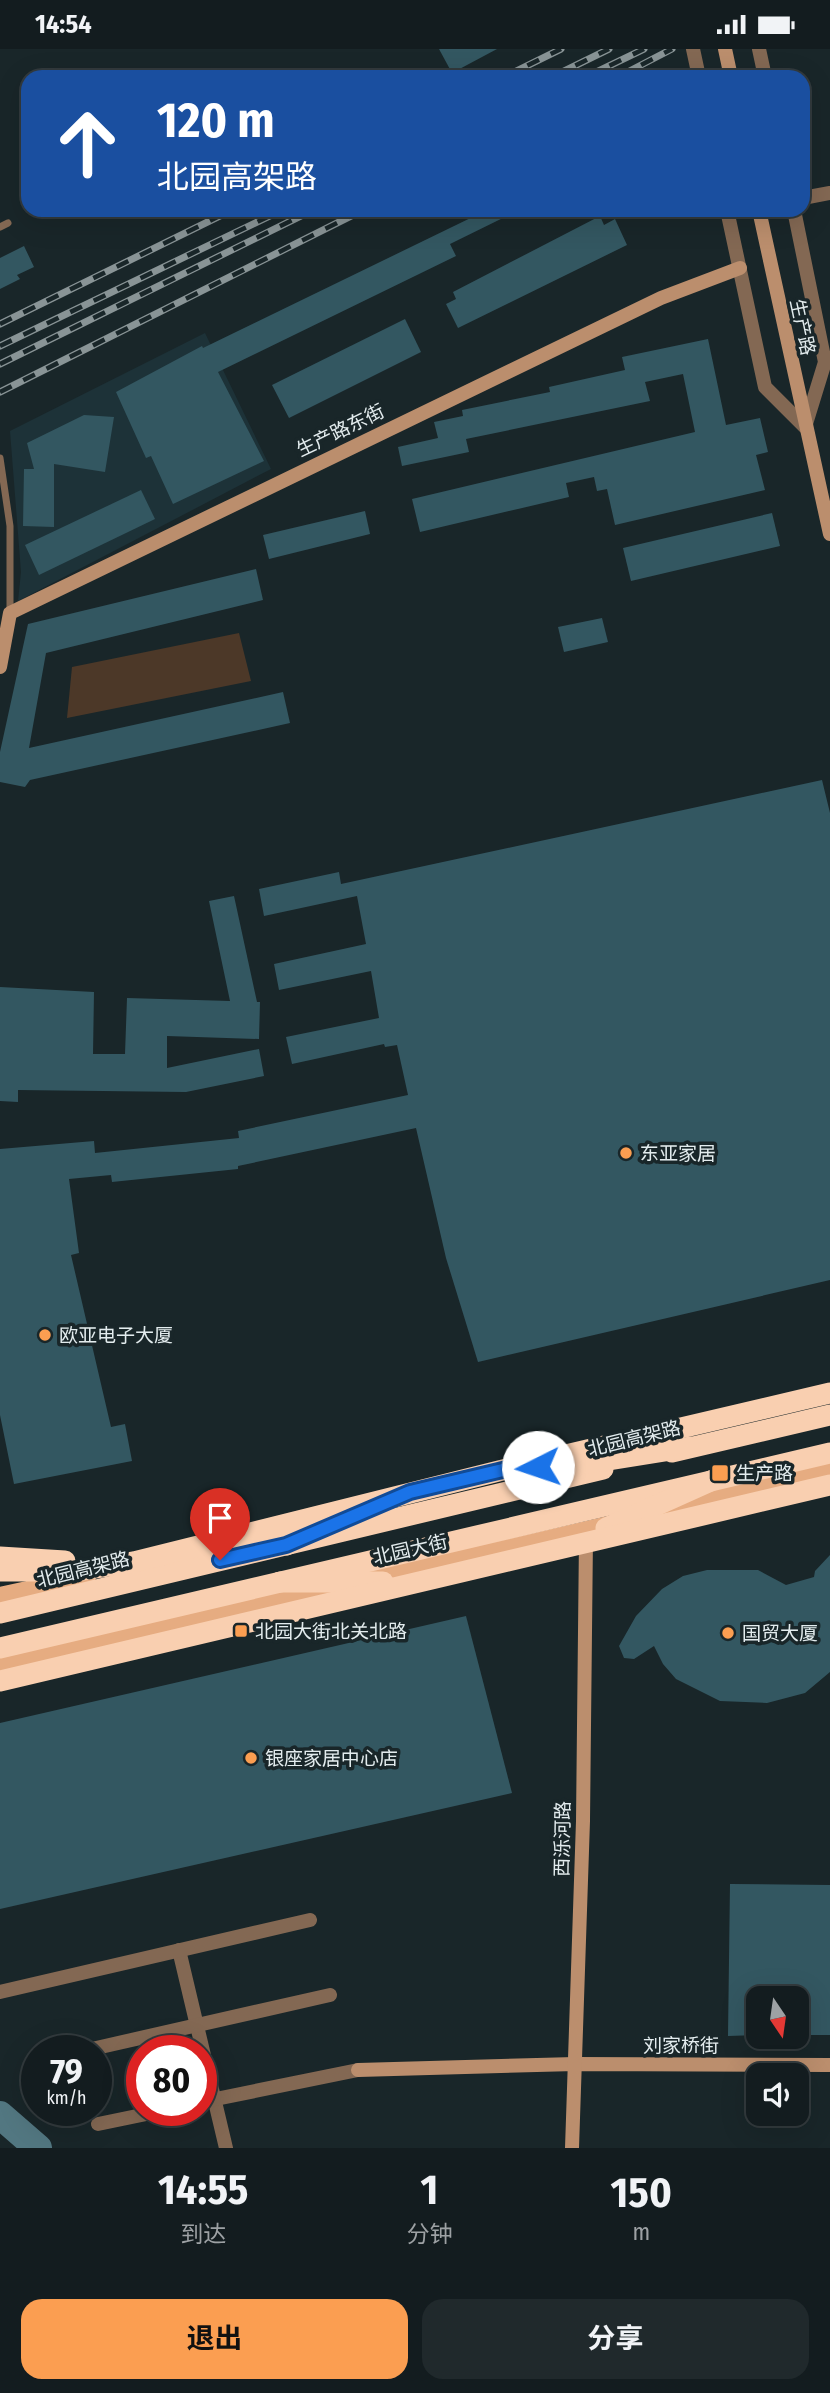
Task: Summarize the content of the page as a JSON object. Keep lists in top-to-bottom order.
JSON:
{
  "streets": {
    "highway": ["北园高架路"],
    "main road": ["北园大街"],
    "street": [
      "生产路",
      "生产路东街",
      "西泺河路",
      "刘家桥街"
    ]
  },
  "crossings": [
    ["北园大街", "西泺河路"],
    ["西泺河路", "刘家桥街"]
  ],
  "places": {
    "other": [
      "东亚家居",
      "欧亚电子大厦",
      "国贸大厦",
      "银座家居中心店"
    ],
    "transit": ["生产路", "北园大街北关北路"]
  },
  "north": "bottom",
  "page": {
    "status": "14:54",
    "turn": ["120 m", "北园高架路"],
    "speed": "79 km/h",
    "limit": "80",
    "eta": [
      "14:55",
      "到达",
      "1",
      "分钟",
      "150",
      "m"
    ],
    "buttons": ["退出", "分享"]
  }
}
